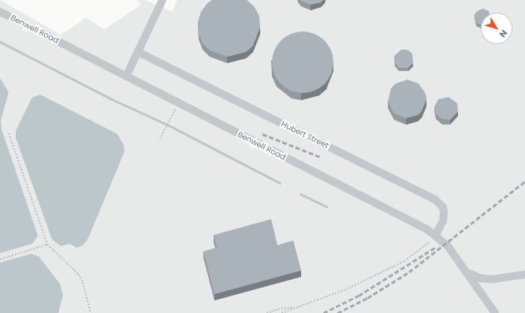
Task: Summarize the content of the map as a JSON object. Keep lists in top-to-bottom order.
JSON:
{
  "streets": {
    "street": ["Benwell Road", "Hubert Street"]
  },
  "crossings": [
    ["Benwell Road", "Hubert Street"]
  ],
  "north": "bottom right"
}
